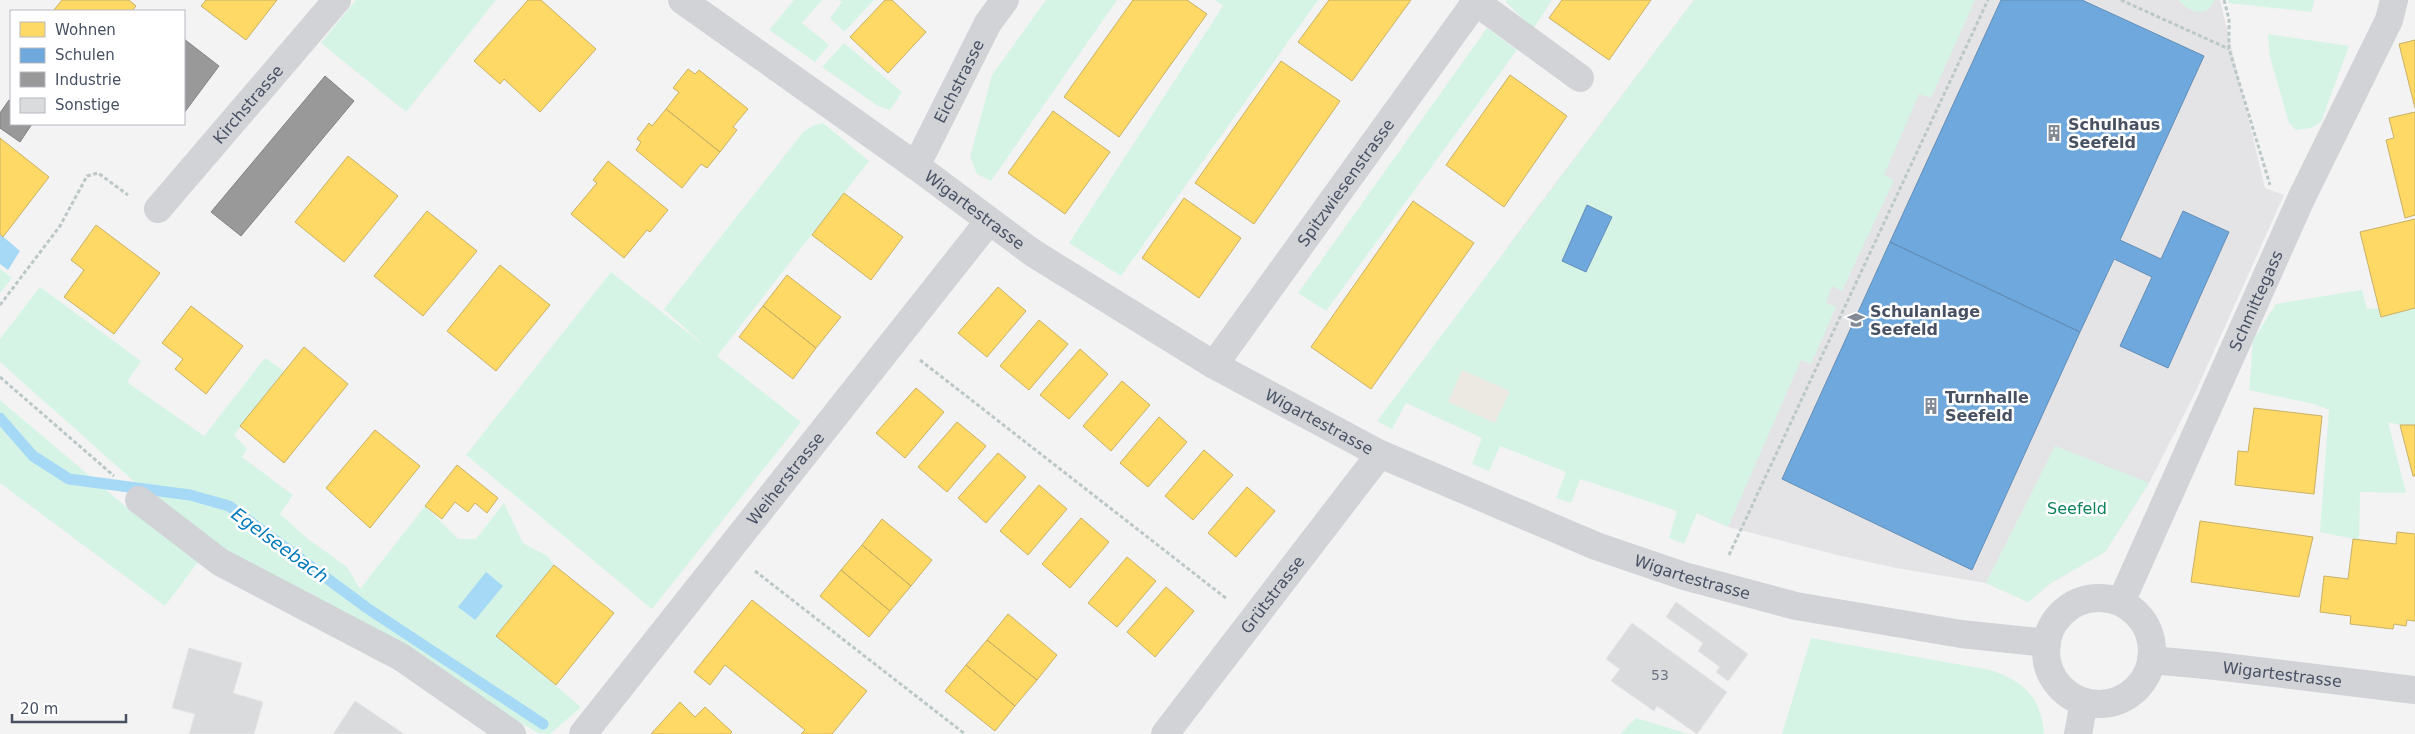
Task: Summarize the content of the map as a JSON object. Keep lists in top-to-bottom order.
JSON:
{
  "streets": {
    "street": [
      "Eichstrasse",
      "Kirchstrasse",
      "Spitzwiesenstrasse",
      "Wigartestrasse",
      "Schmittegass",
      "Weiherstrasse",
      "Grütstrasse"
    ]
  },
  "crossings": [
    ["Eichstrasse", "Wigartestrasse"],
    ["Spitzwiesenstrasse", "Wigartestrasse"],
    ["Wigartestrasse", "Schmittegass"],
    ["Wigartestrasse", "Weiherstrasse"],
    ["Wigartestrasse", "Grütstrasse"]
  ],
  "water": ["Egelseebach"],
  "parks": ["Seefeld"],
  "places": {
    "building": ["Schulhaus Seefeld", "Turnhalle Seefeld"],
    "school or university": ["Schulanlage Seefeld"]
  },
  "house_numbers": ["53"],
  "legend": [
    "Wohnen",
    "Schulen",
    "Industrie",
    "Sonstige"
  ],
  "scale_bar": "20 m"
}
